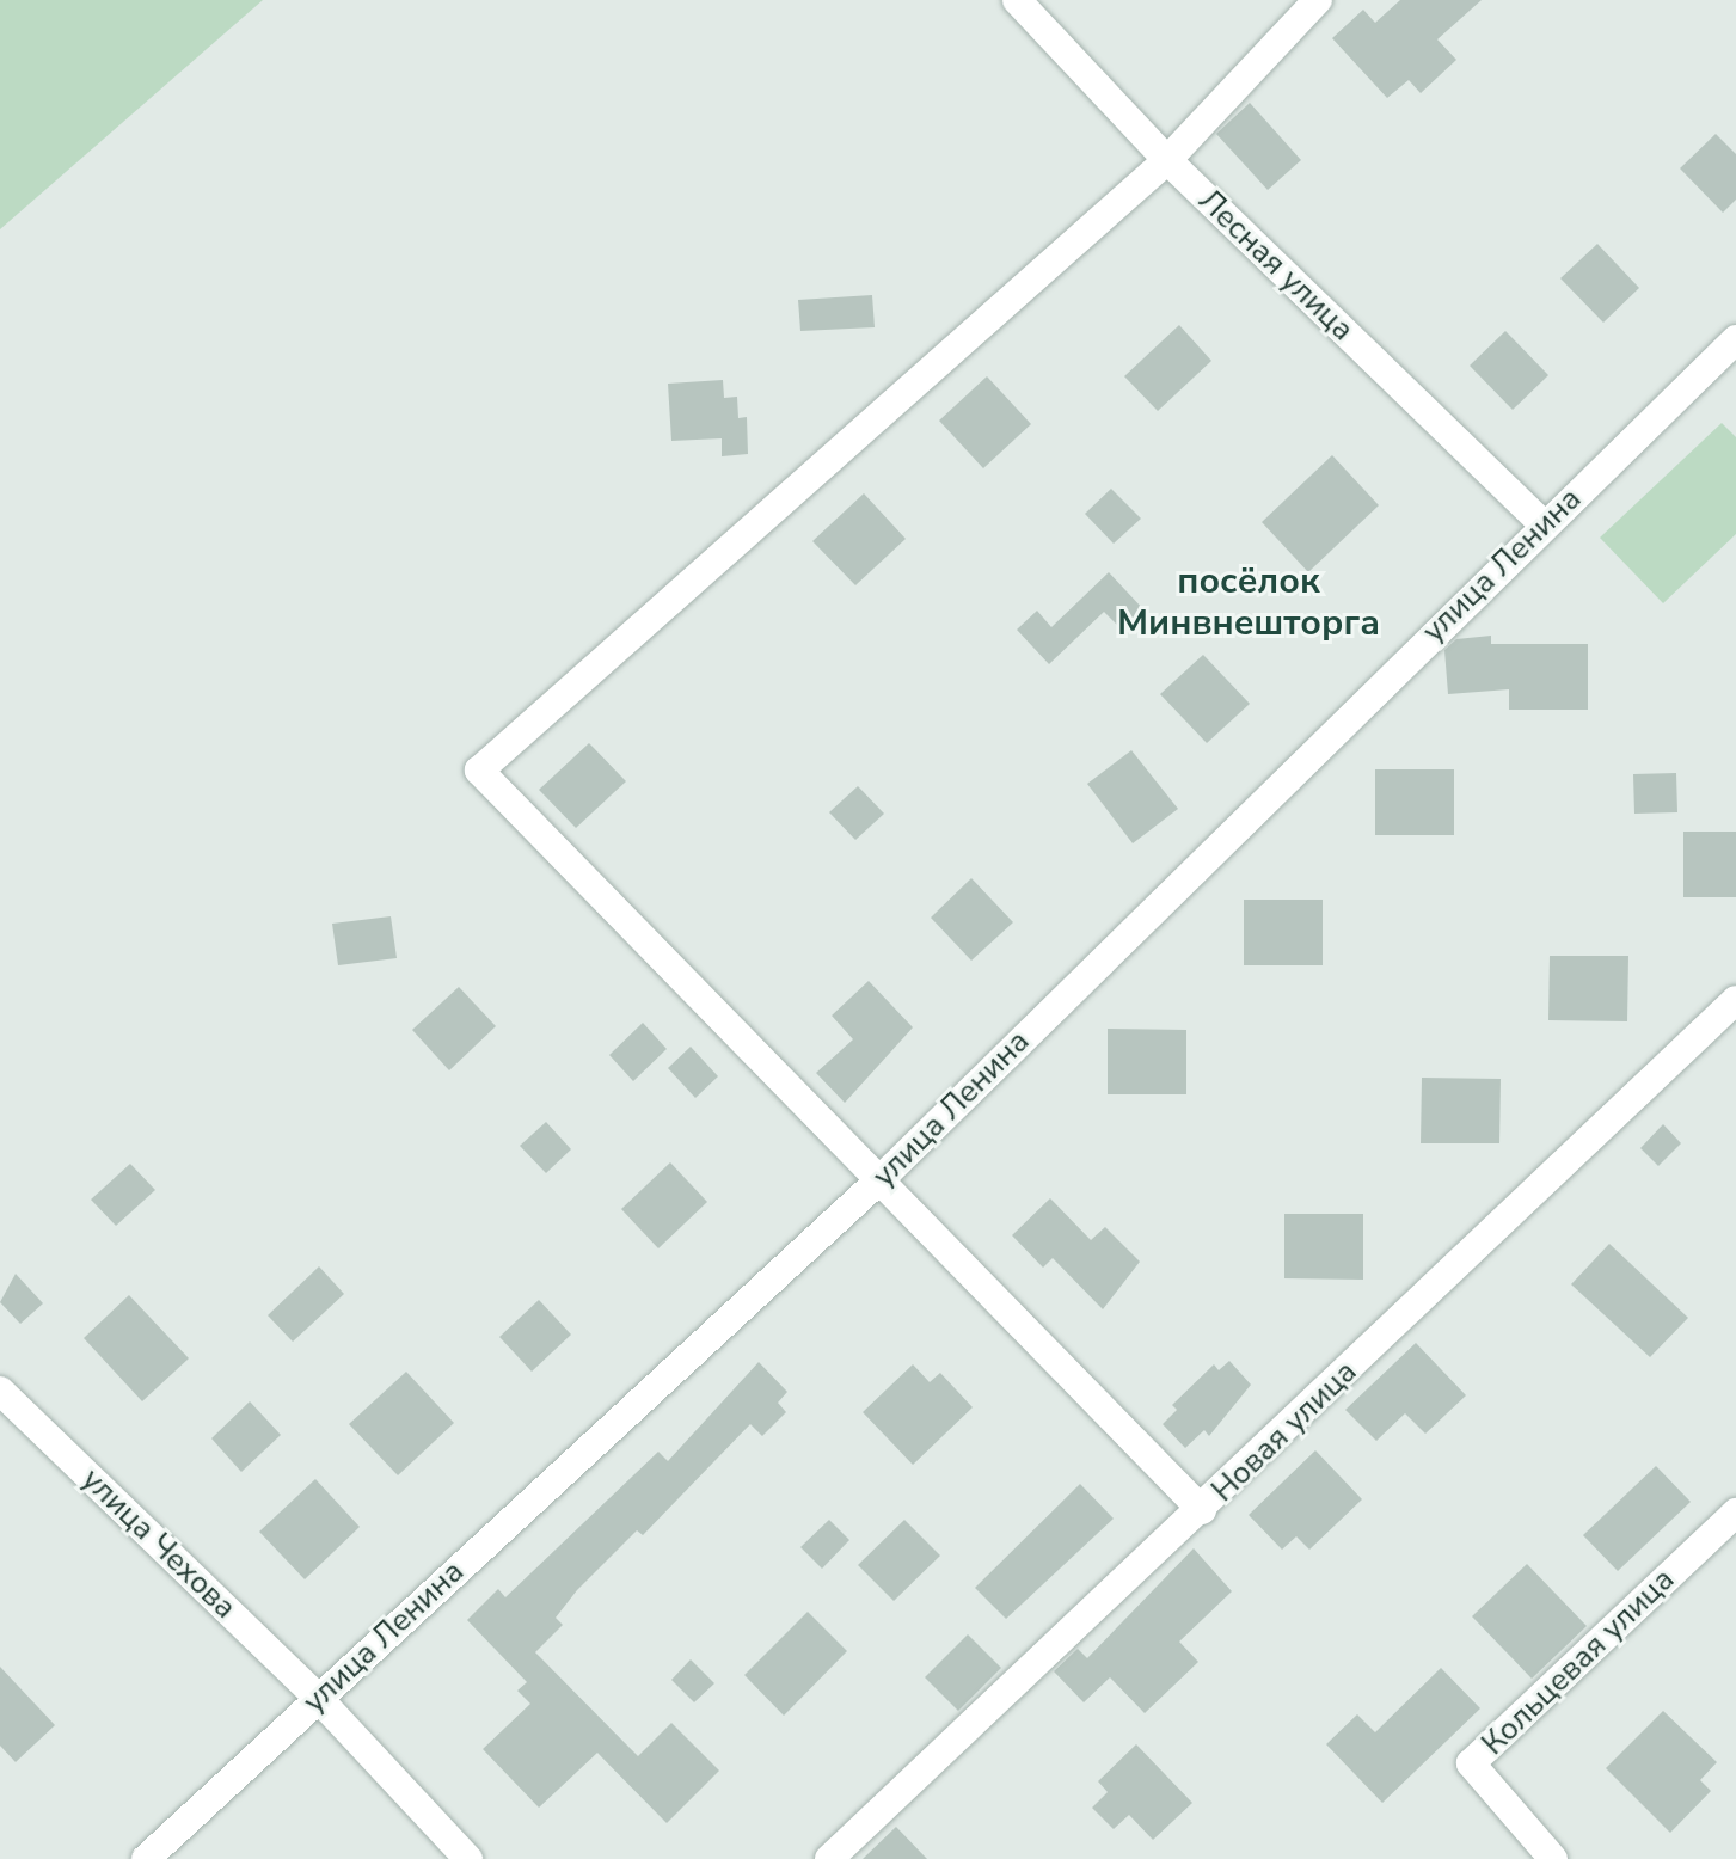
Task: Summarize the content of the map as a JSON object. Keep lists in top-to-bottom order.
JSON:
{
  "streets": {
    "street": [
      "Лесная улица",
      "улица Ленина",
      "Новая улица",
      "улица Чехова",
      "Кольцевая улица"
    ]
  },
  "crossings": [
    ["Лесная улица", "улица Ленина"],
    ["улица Ленина", "улица Чехова"]
  ],
  "districts": ["посёлок Минвнешторга"]
}
